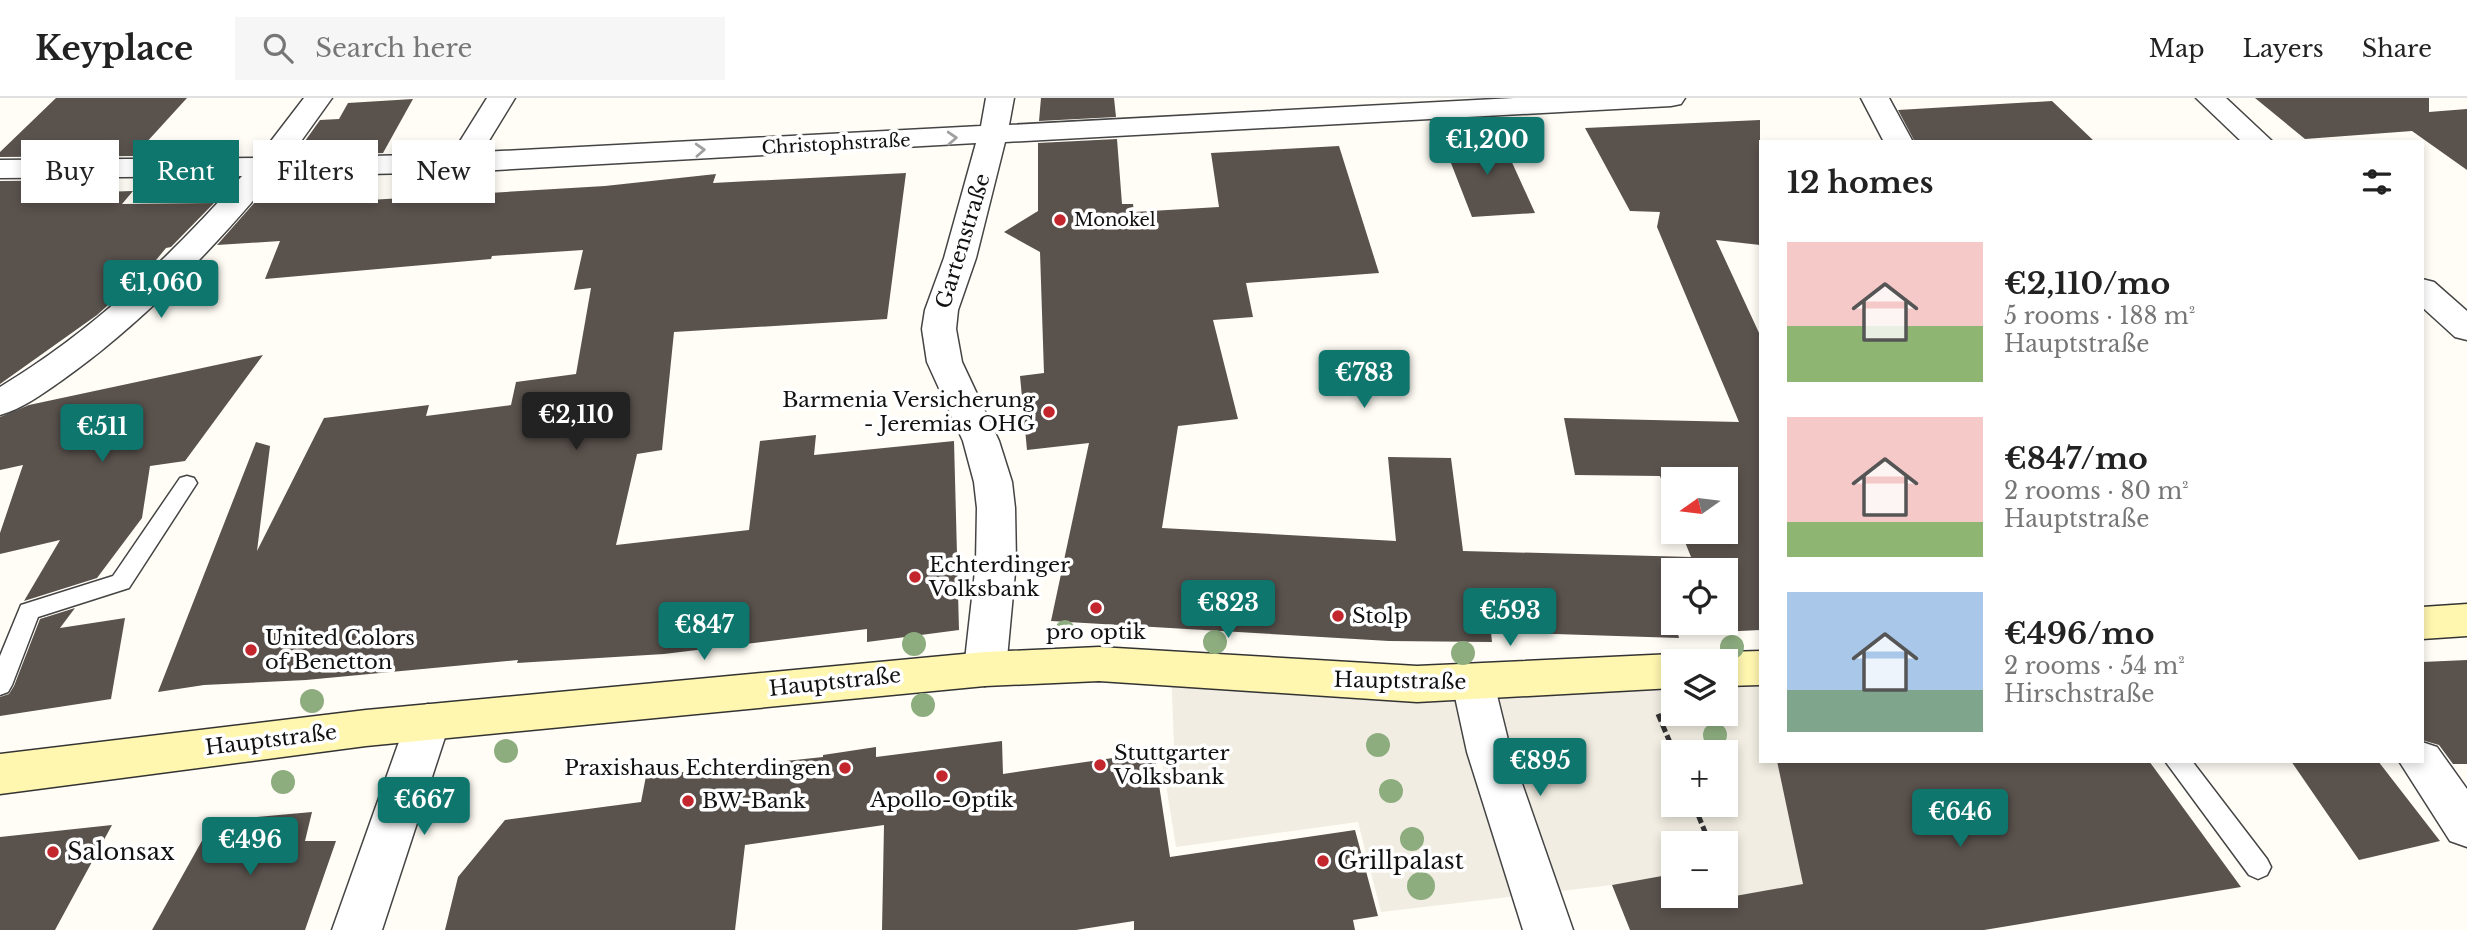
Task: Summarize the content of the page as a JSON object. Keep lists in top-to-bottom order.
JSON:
{
  "streets": {
    "main road": ["Hauptstraße"],
    "street": ["Christophstraße", "Gartenstraße"]
  },
  "crossings": [
    ["Christophstraße", "Gartenstraße"],
    ["Gartenstraße", "Hauptstraße"]
  ],
  "places": [
    "Monokel",
    "Barmenia Versicherung - Jeremias OHG",
    "Echterdinger Volksbank",
    "pro optik",
    "Stolp",
    "United Colors of Benetton",
    "Stuttgarter Volksbank",
    "Praxishaus Echterdingen",
    "Apollo-Optik",
    "BW-Bank",
    "Salonsax",
    "Grillpalast"
  ],
  "north": "left",
  "page": {
    "header": "Keyplace",
    "search": "Search here",
    "nav": ["Map", "Layers", "Share"],
    "price": [
      "€1,200",
      "€1,060",
      "€783",
      "€2,110",
      "€511",
      "€823",
      "€593",
      "€847",
      "€895",
      "€667",
      "€646",
      "€496"
    ],
    "chip": [
      "Buy",
      "Rent",
      "Filters",
      "New"
    ],
    "heading": "12 homes",
    "list": [
      {
        "name": "€2,110/mo",
        "note": "5 rooms · 188 m² · Hauptstraße"
      },
      {
        "name": "€847/mo",
        "note": "2 rooms · 80 m² · Hauptstraße"
      },
      {
        "name": "€496/mo",
        "note": "2 rooms · 54 m² · Hirschstraße"
      }
    ],
    "map_buttons": ["+", "−"]
  }
}
